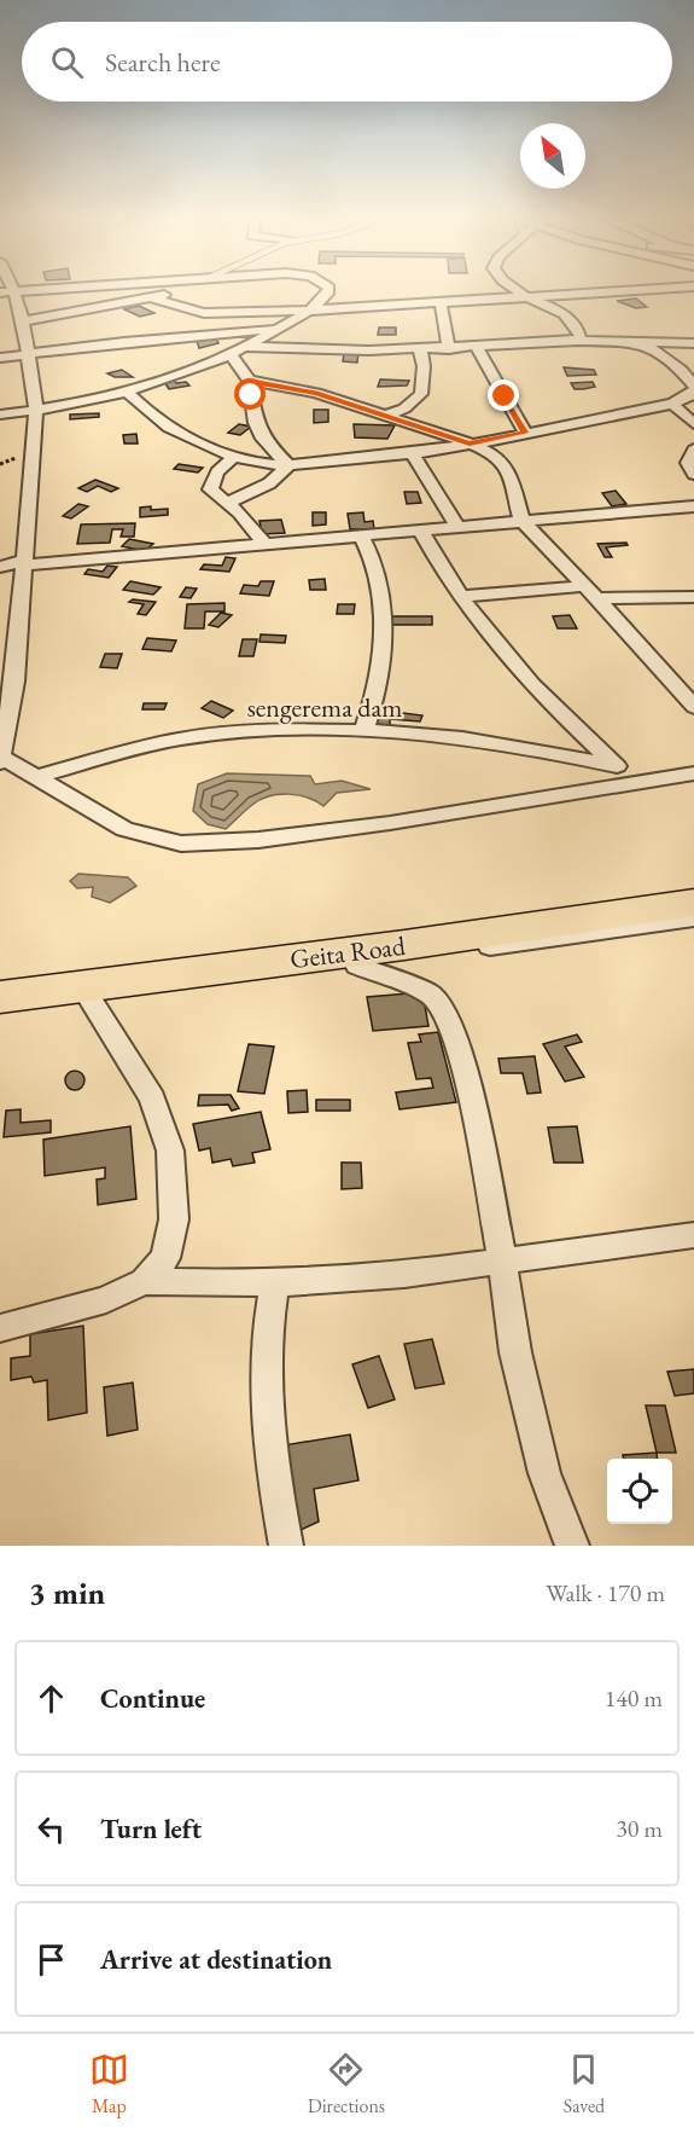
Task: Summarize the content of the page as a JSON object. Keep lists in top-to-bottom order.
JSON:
{
  "streets": {
    "highway": ["Geita Road"],
    "street": ["sengerema dam"]
  },
  "north": "top left",
  "page": {
    "search": "Search here",
    "heading": ["3 min", "Walk · 170 m"],
    "list": [
      ["Continue", "140 m"],
      ["Turn left", "30 m"],
      "Arrive at destination"
    ],
    "nav": ["Map", "Directions", "Saved"]
  }
}
